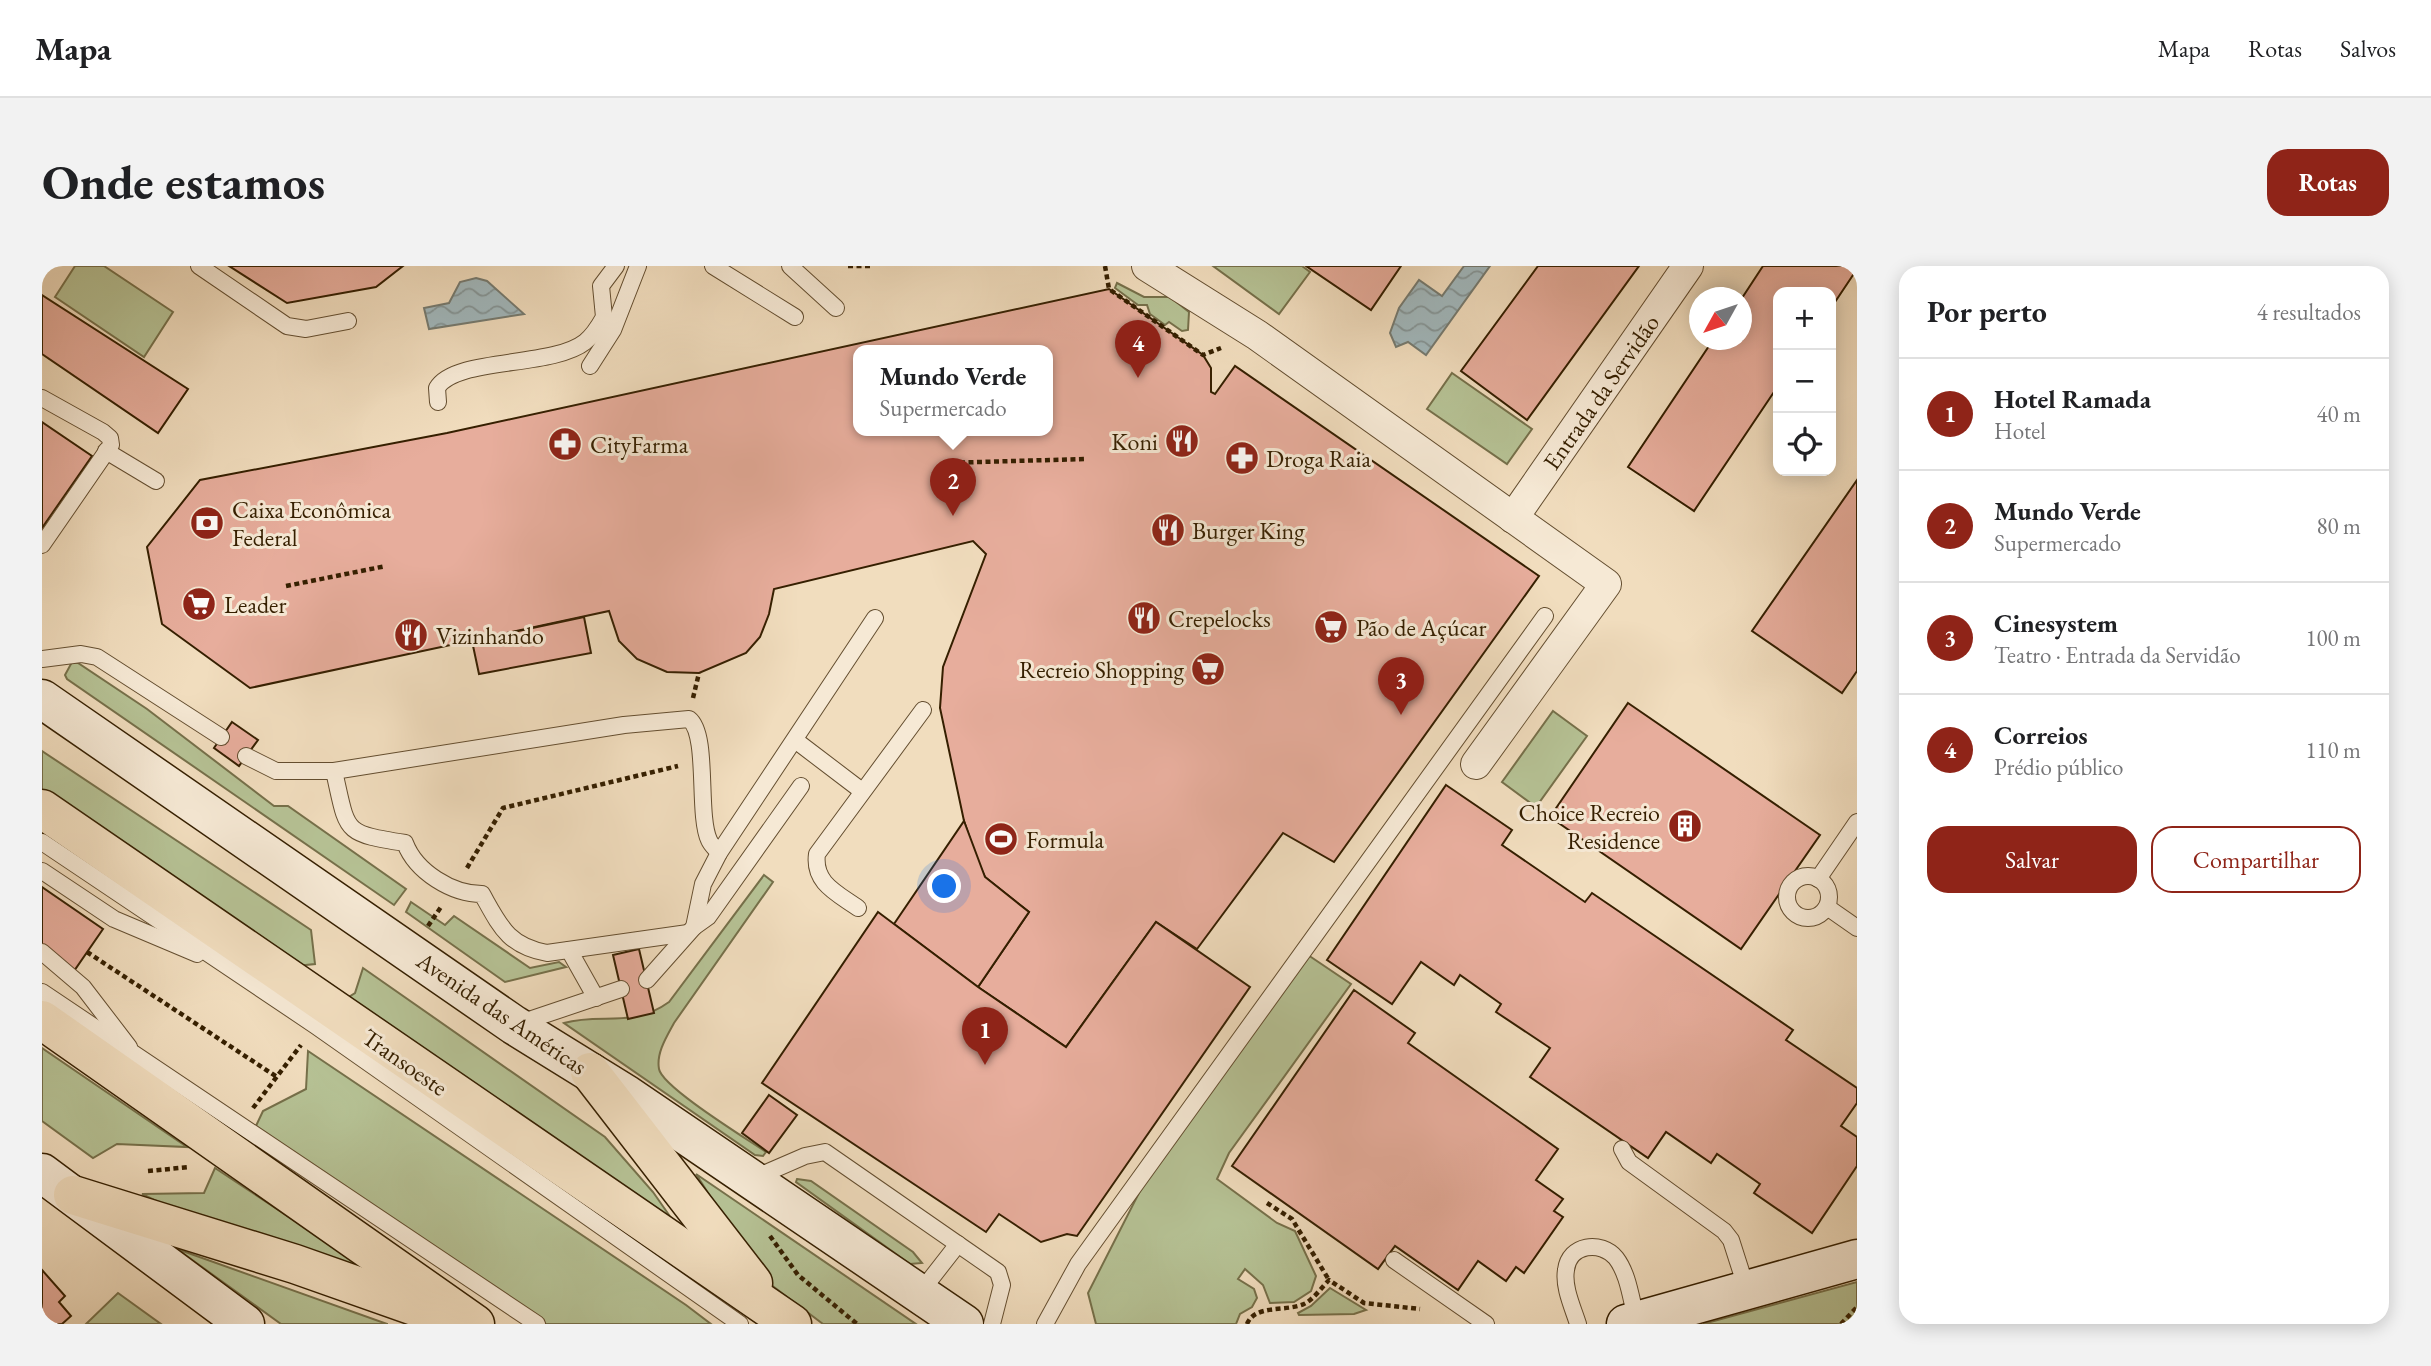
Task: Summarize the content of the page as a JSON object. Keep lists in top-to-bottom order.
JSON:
{
  "streets": {
    "main road": ["Avenida das Américas"],
    "street": ["Entrada da Servidão"],
    "lane": ["Transoeste"]
  },
  "places": {
    "restaurant": [
      "Koni",
      "Burger King",
      "Crepelocks",
      "Vizinhando"
    ],
    "pharmacy": ["CityFarma", "Droga Raia"],
    "bank": ["Caixa Econômica Federal"],
    "supermarket": ["Leader", "Pão de Açúcar", "Recreio Shopping"],
    "building": ["Choice Recreio Residence"],
    "sports": ["Formula"]
  },
  "north": "bottom left",
  "page": {
    "header": "Mapa",
    "nav": ["Mapa", "Rotas", "Salvos"],
    "buttons": [
      "Rotas",
      ["Salvar", "Compartilhar"]
    ],
    "title": "Onde estamos",
    "heading": ["Por perto", "4 resultados"],
    "map_buttons": ["+", "−"],
    "pins": [
      "4",
      "2",
      "3",
      "1"
    ],
    "popup": ["Mundo Verde", "Supermercado"],
    "list": [
      {
        "mark": "1",
        "name": "Hotel Ramada",
        "note": "Hotel",
        "value": "40 m"
      },
      {
        "mark": "2",
        "name": "Mundo Verde",
        "note": "Supermercado",
        "value": "80 m"
      },
      {
        "mark": "3",
        "name": "Cinesystem",
        "note": "Teatro · Entrada da Servidão",
        "value": "100 m"
      },
      {
        "mark": "4",
        "name": "Correios",
        "note": "Prédio público",
        "value": "110 m"
      }
    ]
  }
}
